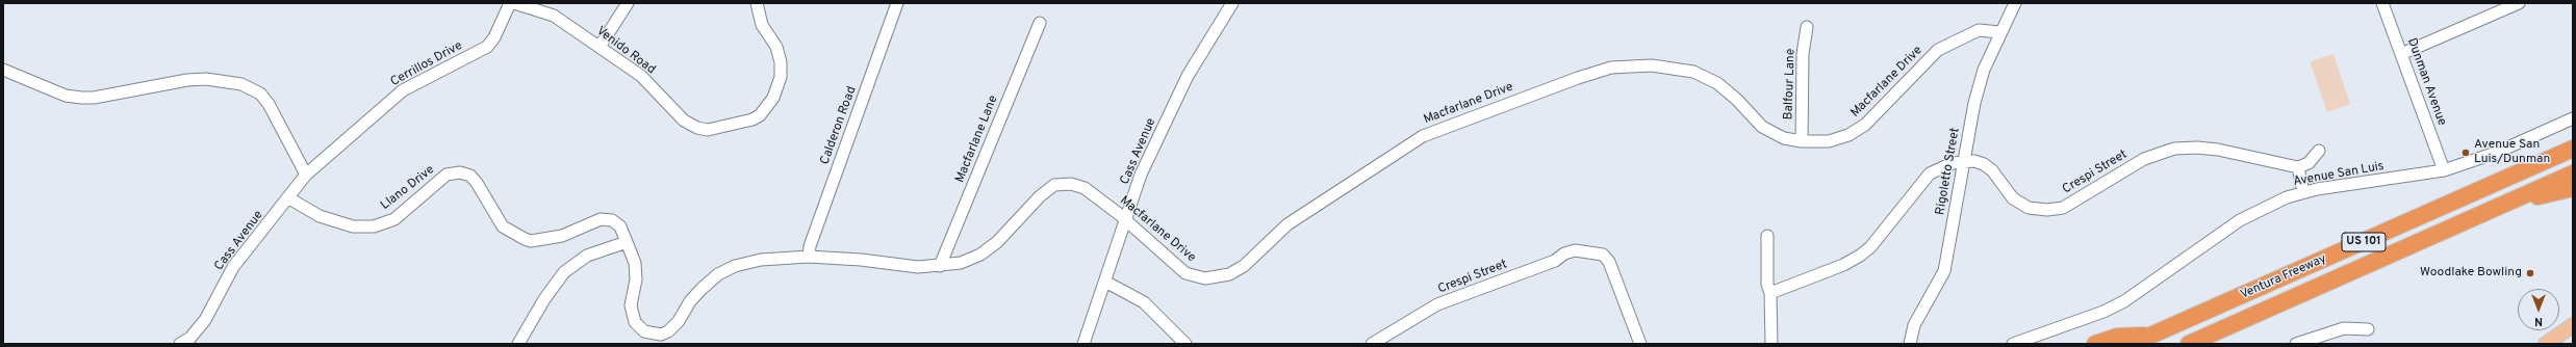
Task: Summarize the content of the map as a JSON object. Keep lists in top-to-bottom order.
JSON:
{
  "streets": {
    "highway": ["US 101", "Ventura Freeway"],
    "street": [
      "Venido Road",
      "Cerrillos Drive",
      "Macfarlane Drive",
      "Dunman Avenue",
      "Balfour Lane",
      "Calderon Road",
      "Macfarlane Lane",
      "Cass Avenue",
      "Rigoletto Street",
      "Crespi Street",
      "Avenue San Luis",
      "Llano Drive"
    ]
  },
  "crossings": [
    ["Cerrillos Drive", "Cass Avenue"],
    ["Macfarlane Drive", "Balfour Lane"],
    ["Macfarlane Drive", "Calderon Road"],
    ["Macfarlane Drive", "Macfarlane Lane"],
    ["Macfarlane Drive", "Cass Avenue"],
    ["Macfarlane Drive", "Rigoletto Street"],
    ["Macfarlane Drive", "Llano Drive"],
    ["Dunman Avenue", "Avenue San Luis"],
    ["Cass Avenue", "Llano Drive"],
    ["Rigoletto Street", "Crespi Street"]
  ],
  "places": ["Avenue San Luis/Dunman", "Woodlake Bowling"],
  "north": "bottom"
}
